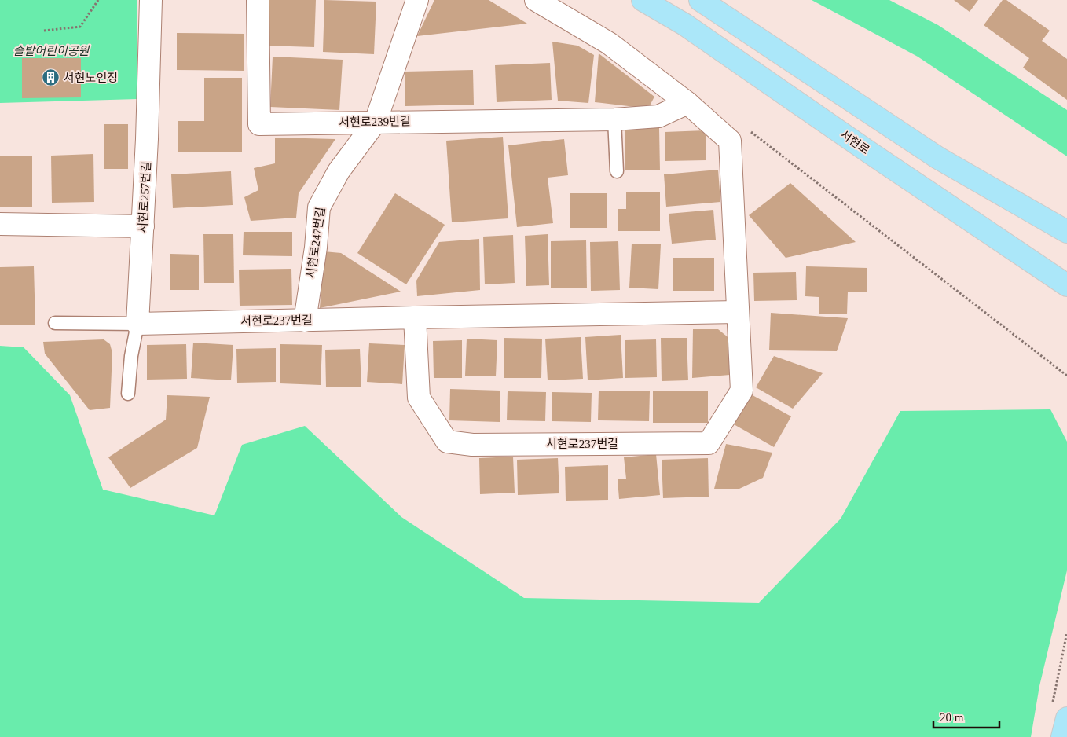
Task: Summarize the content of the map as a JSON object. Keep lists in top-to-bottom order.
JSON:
{
  "streets": {
    "main road": ["서현로"],
    "street": [
      "서현로239번길",
      "서현로257번길",
      "서현로247번길",
      "서현로237번길"
    ]
  },
  "crossings": [
    ["서현로239번길", "서현로247번길"],
    ["서현로239번길", "서현로237번길"],
    ["서현로257번길", "서현로237번길"],
    ["서현로247번길", "서현로237번길"]
  ],
  "parks": ["솔밭어린이공원"],
  "places": {
    "building": ["서현노인정"]
  },
  "scale_bar": "20 m"
}
